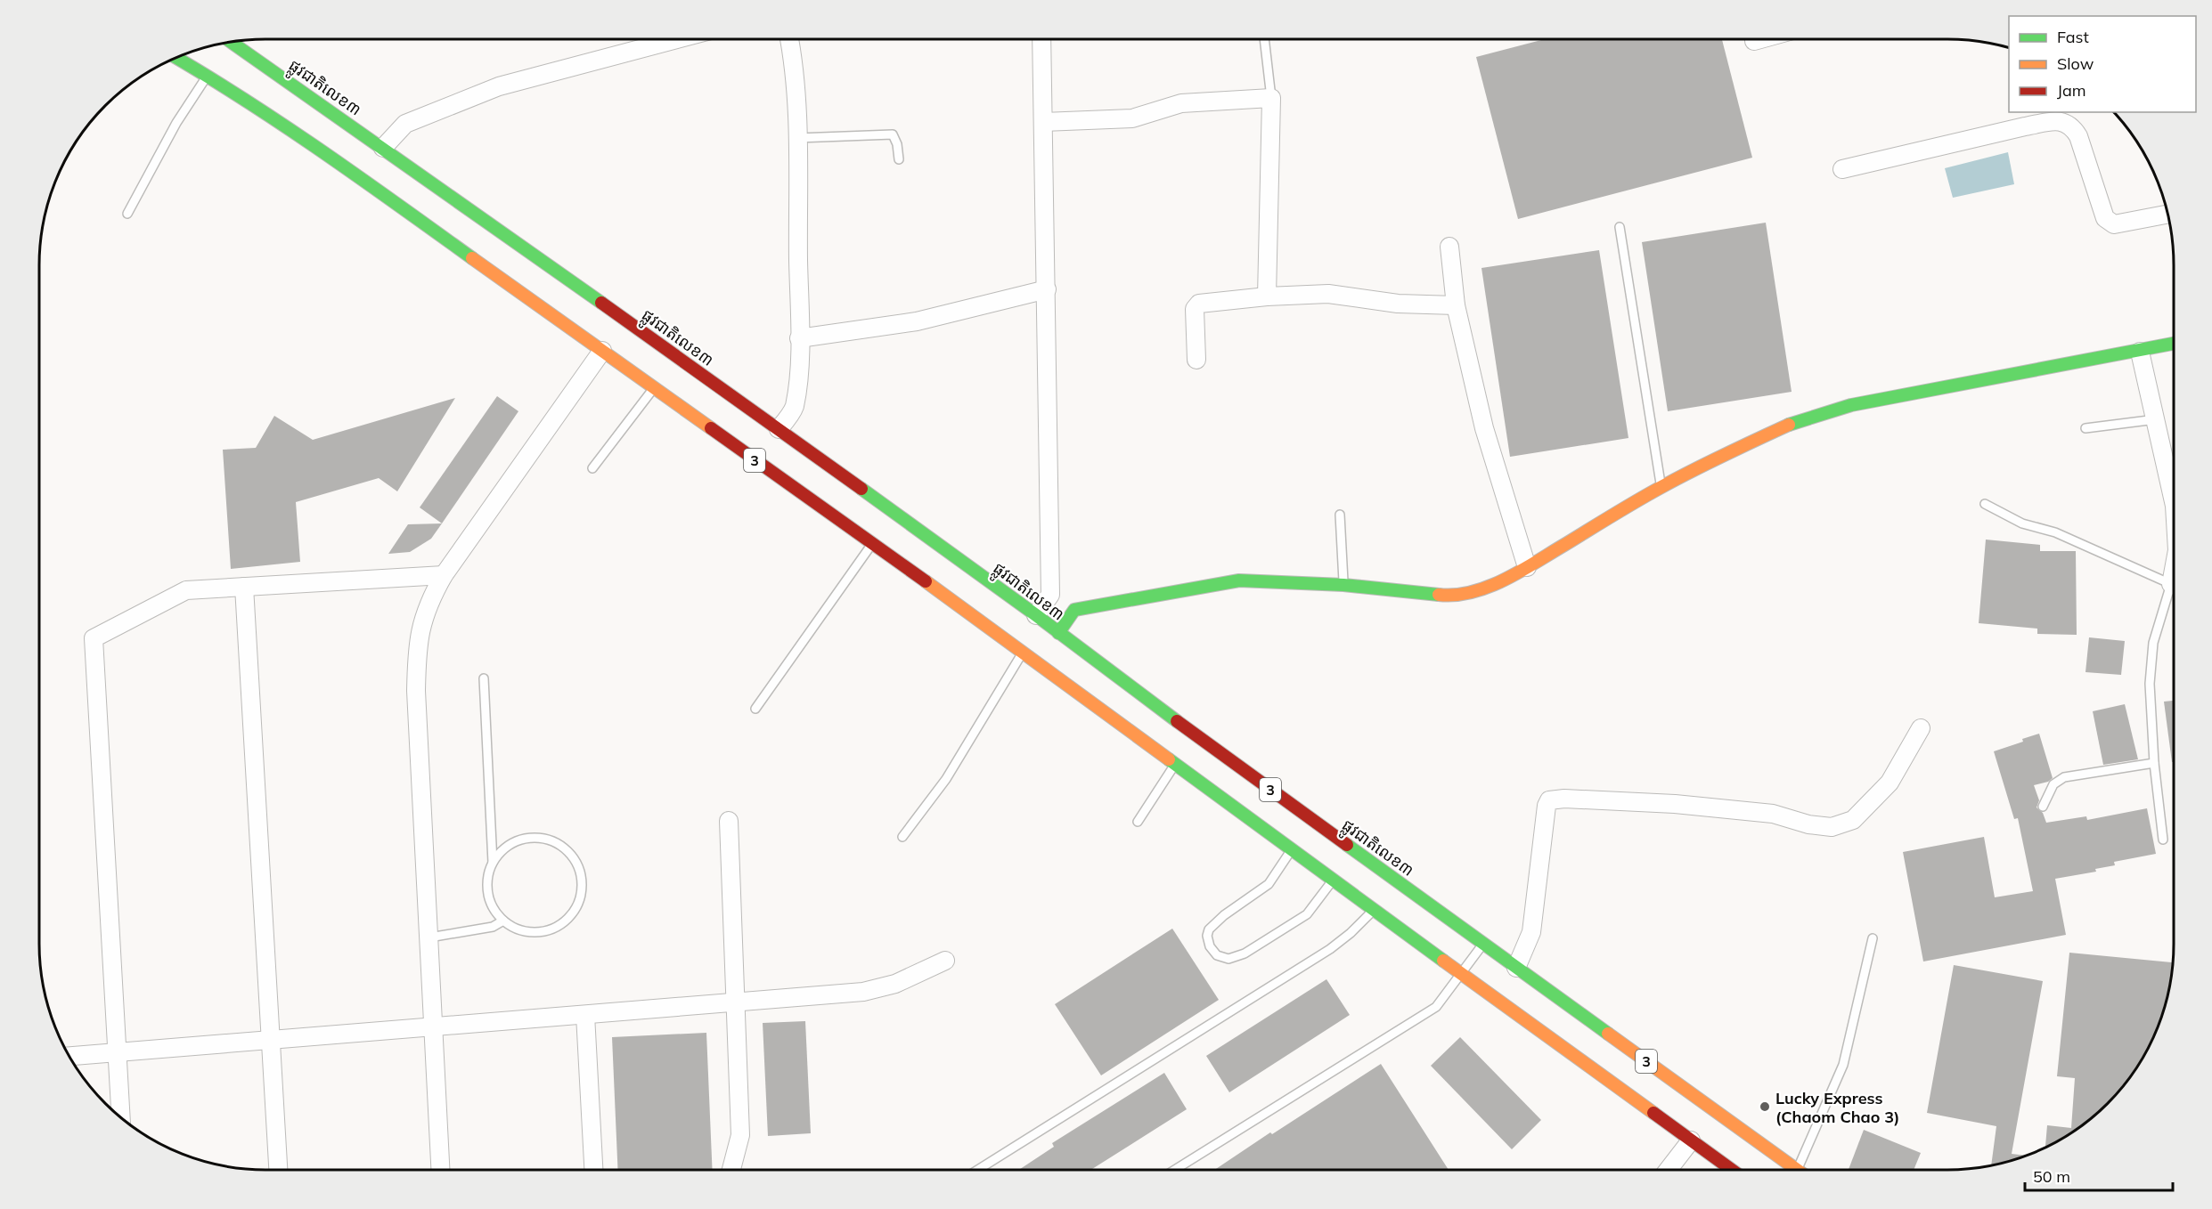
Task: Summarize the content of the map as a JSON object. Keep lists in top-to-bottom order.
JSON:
{
  "streets": {
    "main road": ["ផ្លូវជាតិលេខ៣", "3"]
  },
  "places": ["Lucky Express (Chaom Chao 3)"],
  "legend": ["Fast", "Slow", "Jam"],
  "scale_bar": "50 m"
}
